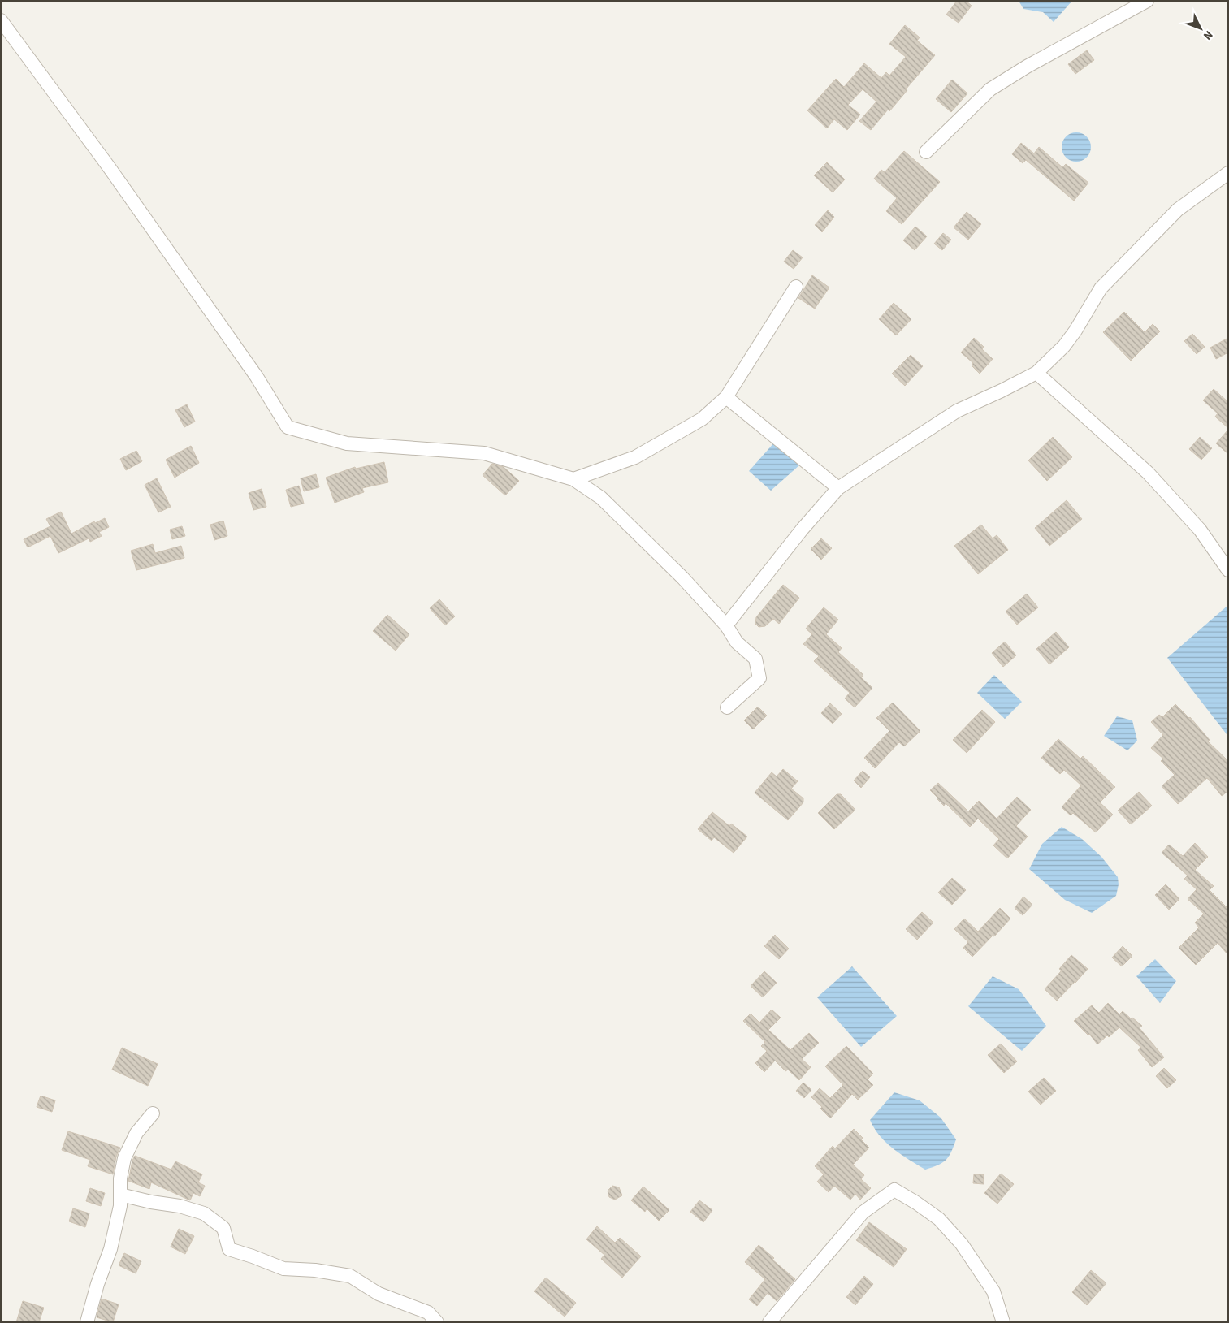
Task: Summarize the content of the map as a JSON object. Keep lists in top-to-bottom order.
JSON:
{
  "north": "bottom right"
}
